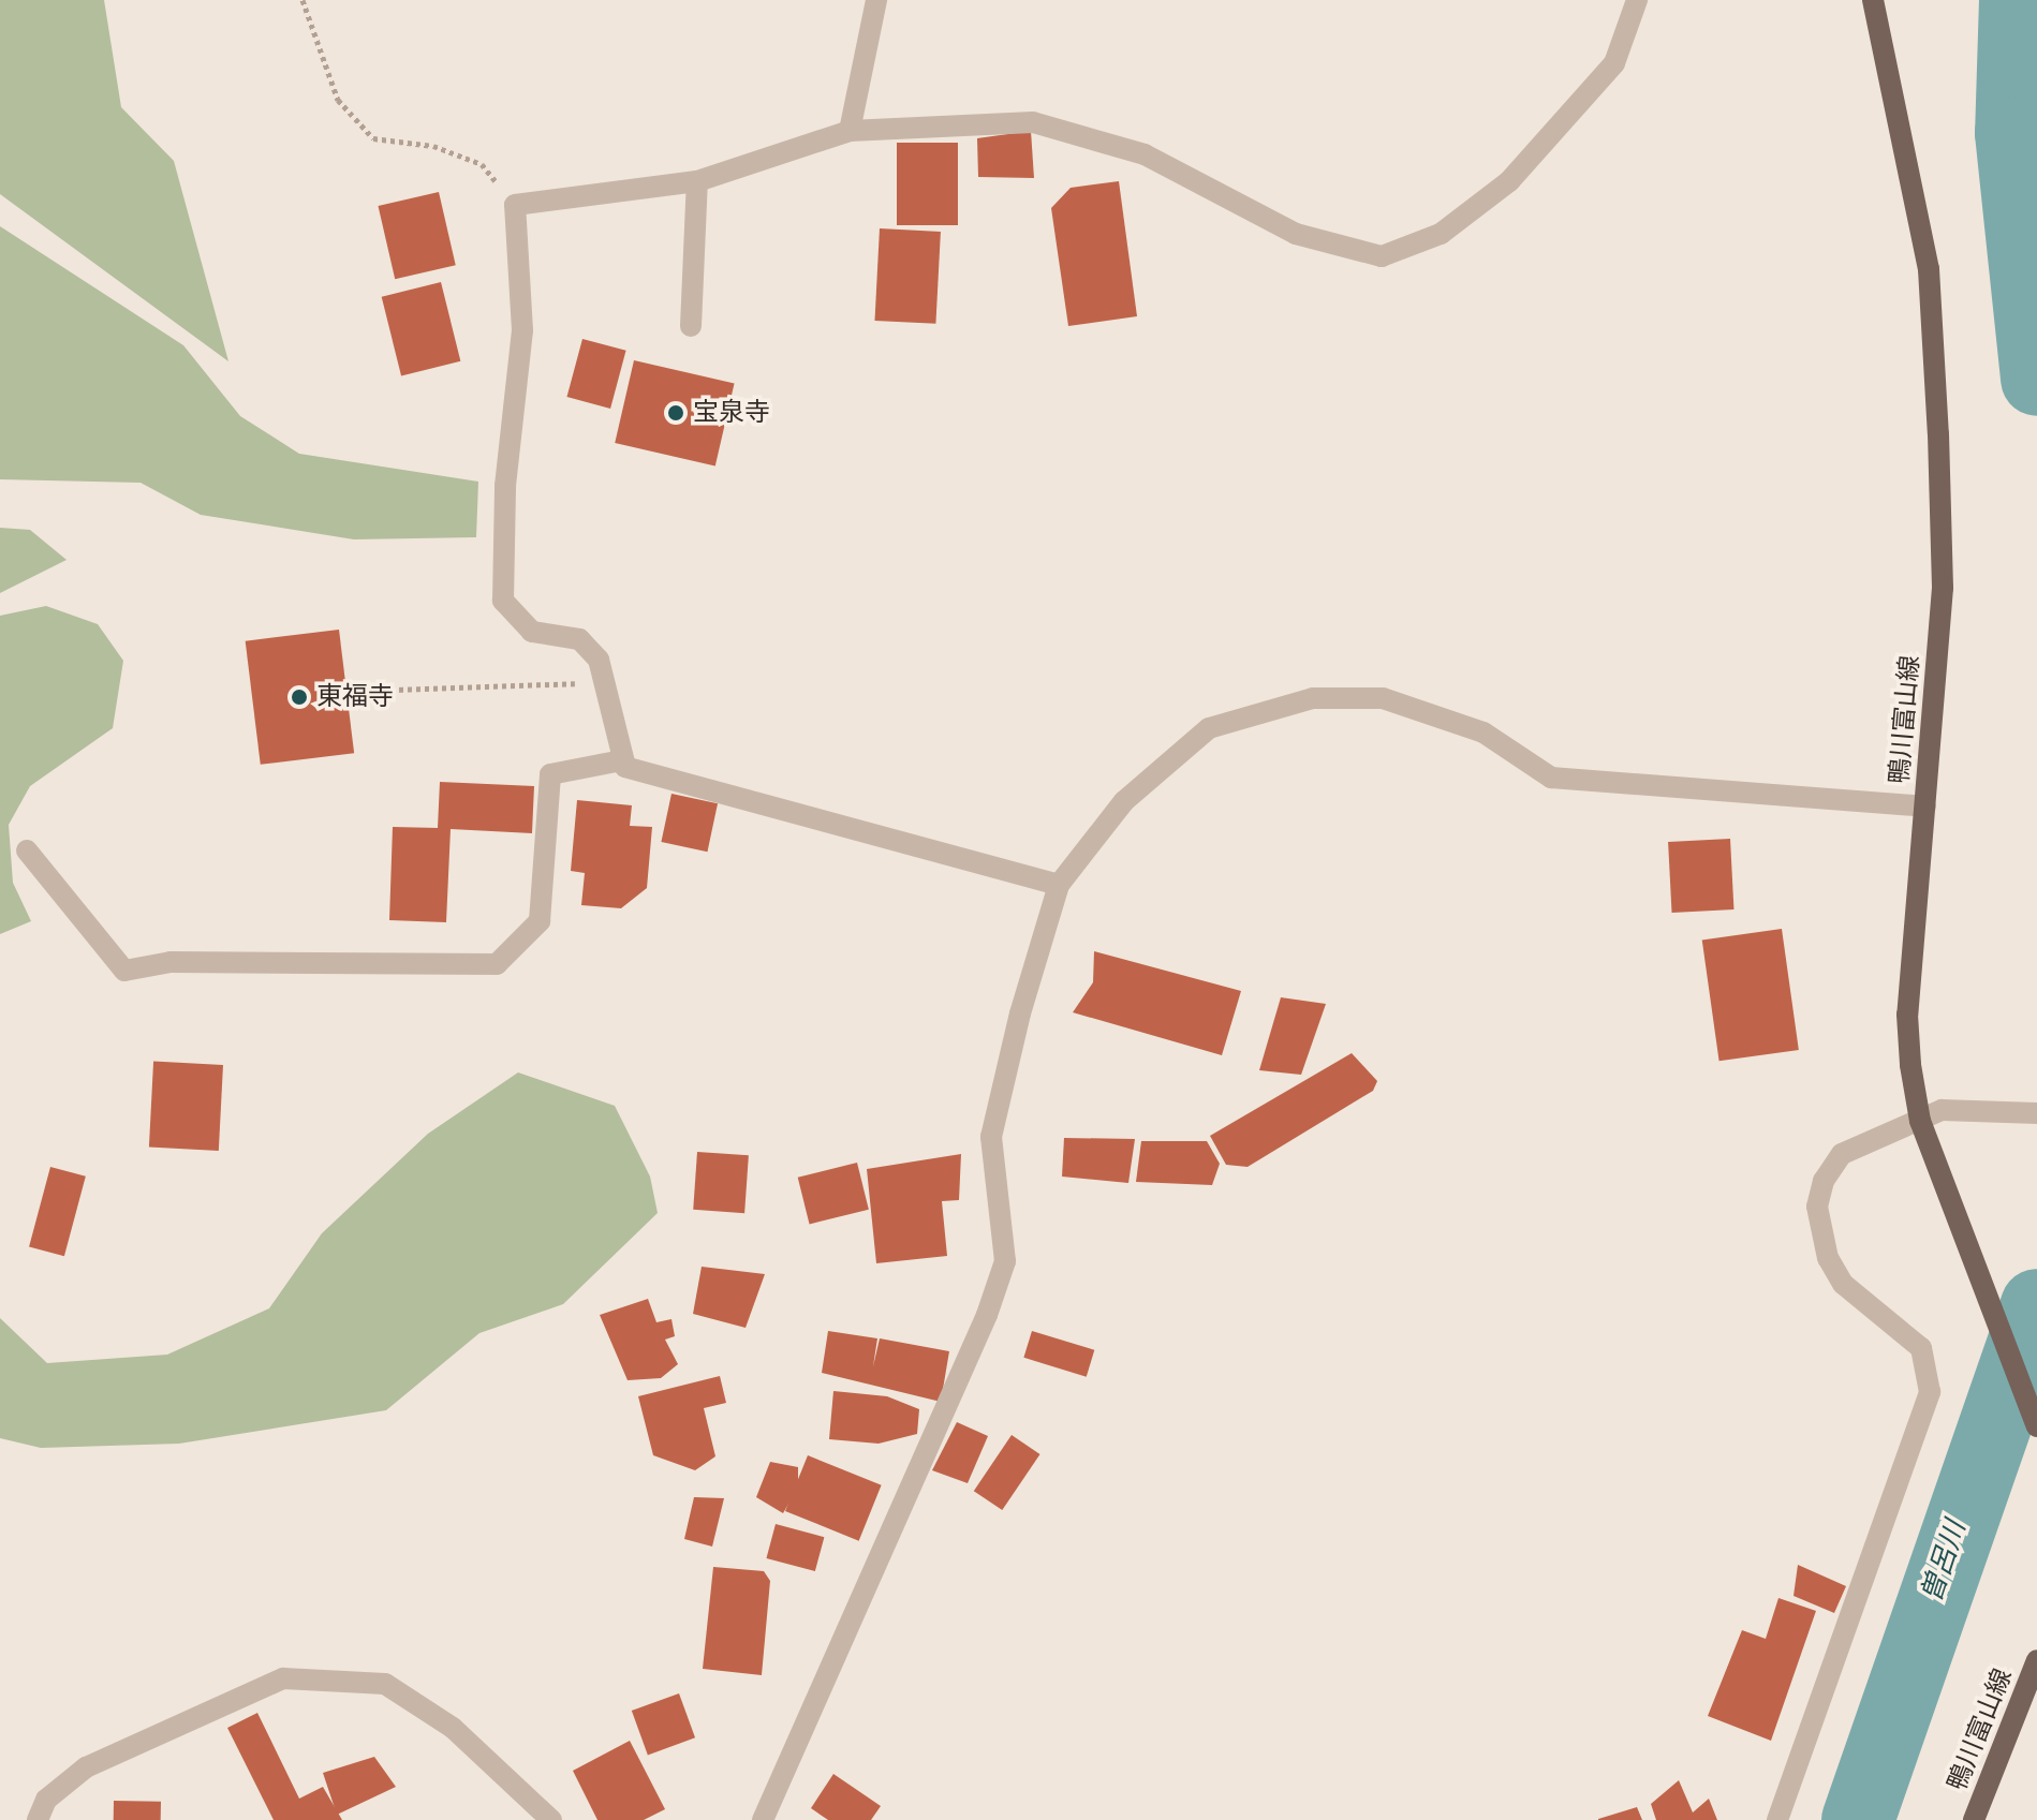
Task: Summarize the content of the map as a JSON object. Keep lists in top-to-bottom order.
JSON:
{
  "streets": {
    "main road": ["鴨川富山線"]
  },
  "water": ["曽呂川"],
  "places": ["宝泉寺", "東福寺"]
}
